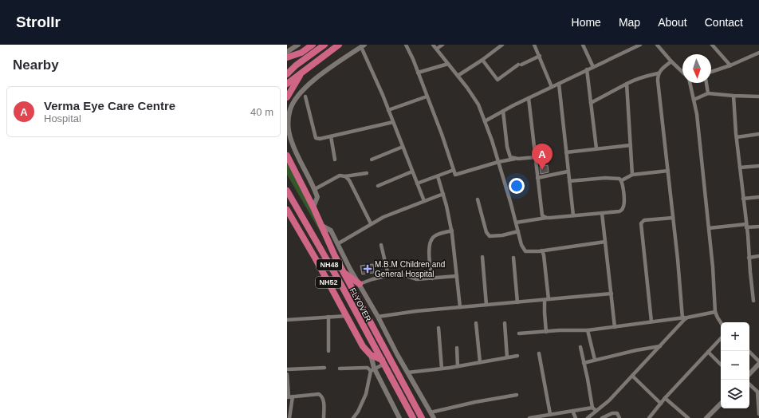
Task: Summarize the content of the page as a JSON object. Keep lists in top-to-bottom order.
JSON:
{
  "streets": {
    "highway": ["NH48", "NH52", "FLYOVER"]
  },
  "crossings": [
    ["NH48", "FLYOVER"]
  ],
  "places": {
    "health": ["M.B.M Children and General Hospital"]
  },
  "north": "bottom",
  "page": {
    "header": "Strollr",
    "nav": [
      "Home",
      "Map",
      "About",
      "Contact"
    ],
    "heading": "Nearby",
    "list": [
      {
        "mark": "A",
        "name": "Verma Eye Care Centre",
        "note": "Hospital",
        "value": "40 m"
      }
    ],
    "pins": "A",
    "map_buttons": ["+", "−"]
  }
}
